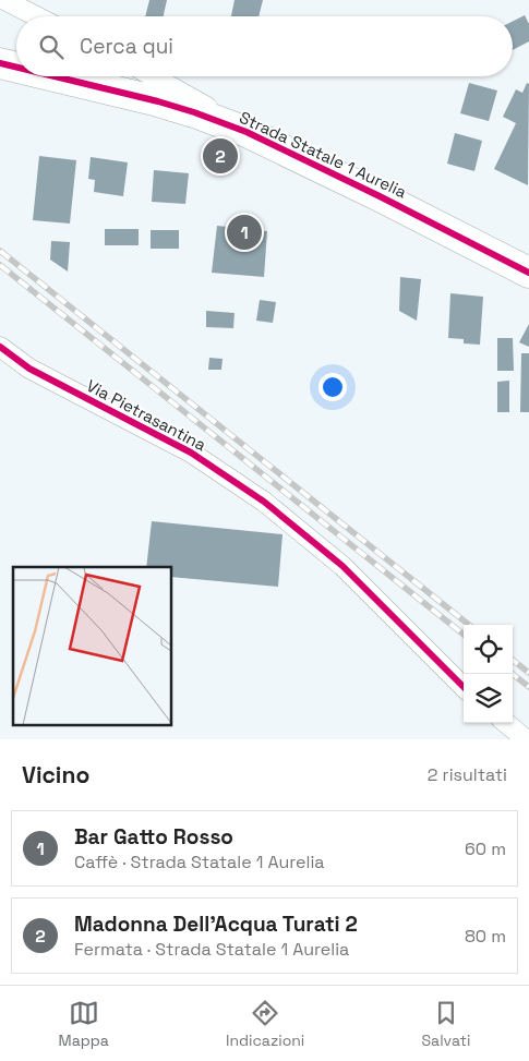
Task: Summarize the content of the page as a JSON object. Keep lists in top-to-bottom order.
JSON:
{
  "streets": {
    "main road": ["Strada Statale 1 Aurelia"],
    "street": ["Via Pietrasantina"]
  },
  "page": {
    "search": "Cerca qui",
    "pins": ["2", "1"],
    "heading": ["Vicino", "2 risultati"],
    "list": [
      {
        "mark": "1",
        "name": "Bar Gatto Rosso",
        "note": "Caffè · Strada Statale 1 Aurelia",
        "value": "60 m"
      },
      {
        "mark": "2",
        "name": "Madonna Dell'Acqua Turati 2",
        "note": "Fermata · Strada Statale 1 Aurelia",
        "value": "80 m"
      }
    ],
    "nav": ["Mappa", "Indicazioni", "Salvati"]
  }
}
